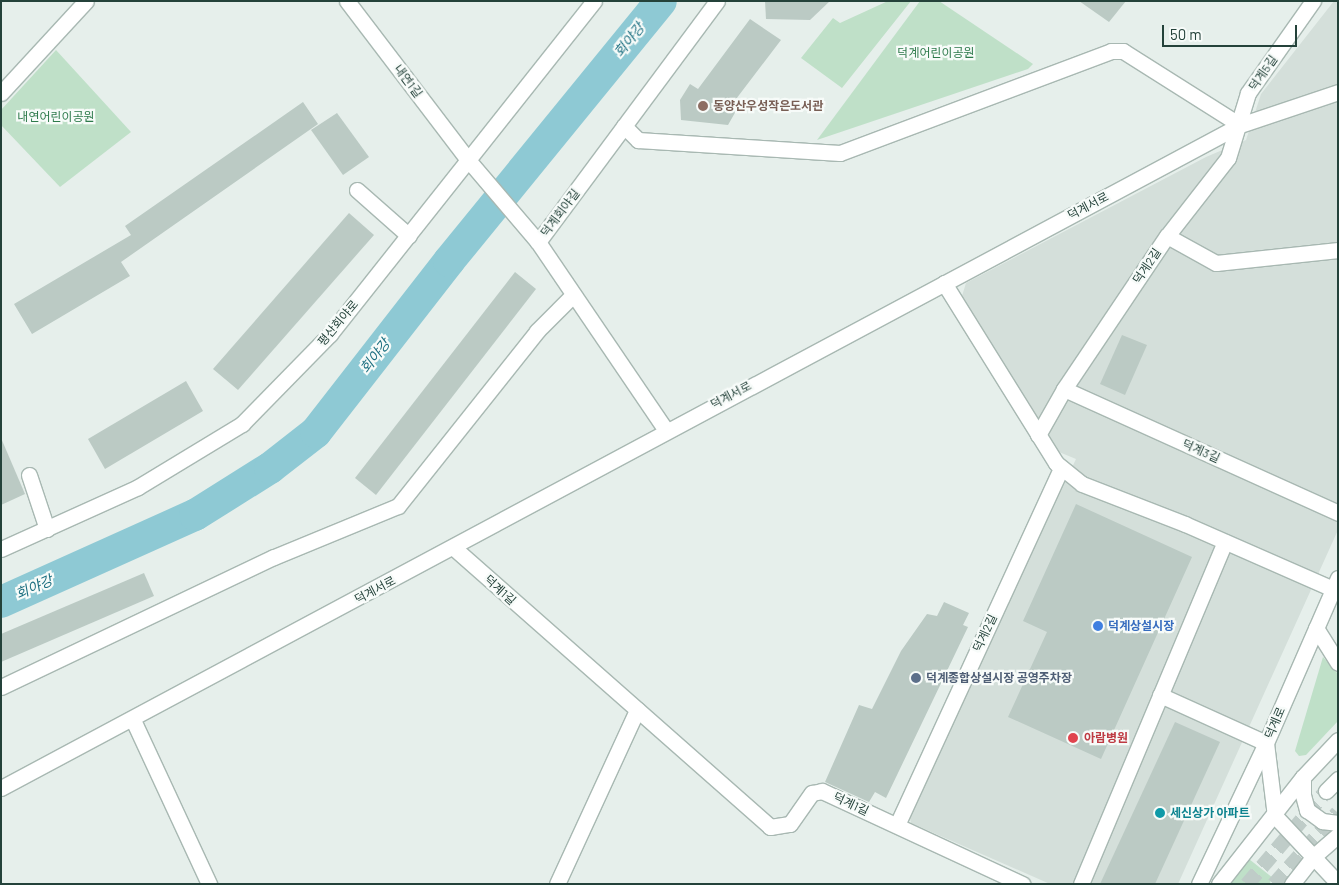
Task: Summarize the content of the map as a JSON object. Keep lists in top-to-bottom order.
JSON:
{
  "streets": {
    "street": [
      "덕계5길",
      "내연1길",
      "덕계서로",
      "덕계회야길",
      "덕계2길",
      "평산회야로",
      "덕계3길",
      "덕계1길",
      "덕계로"
    ]
  },
  "crossings": [
    ["덕계5길", "덕계서로"],
    ["덕계5길", "덕계2길"],
    ["내연1길", "덕계회야길"],
    ["내연1길", "평산회야로"],
    ["덕계서로", "덕계회야길"],
    ["덕계서로", "덕계2길"],
    ["덕계서로", "덕계1길"],
    ["덕계2길", "덕계3길"],
    ["덕계2길", "덕계1길"]
  ],
  "water": ["회야강"],
  "parks": ["덕계어린이공원", "내연어린이공원"],
  "places": [
    "동양산우성작은도서관",
    "덕계상설시장",
    "덕계종합상설시장 공영주차장",
    "아람병원",
    "세신상가 아파트"
  ],
  "scale_bar": "50 m"
}
